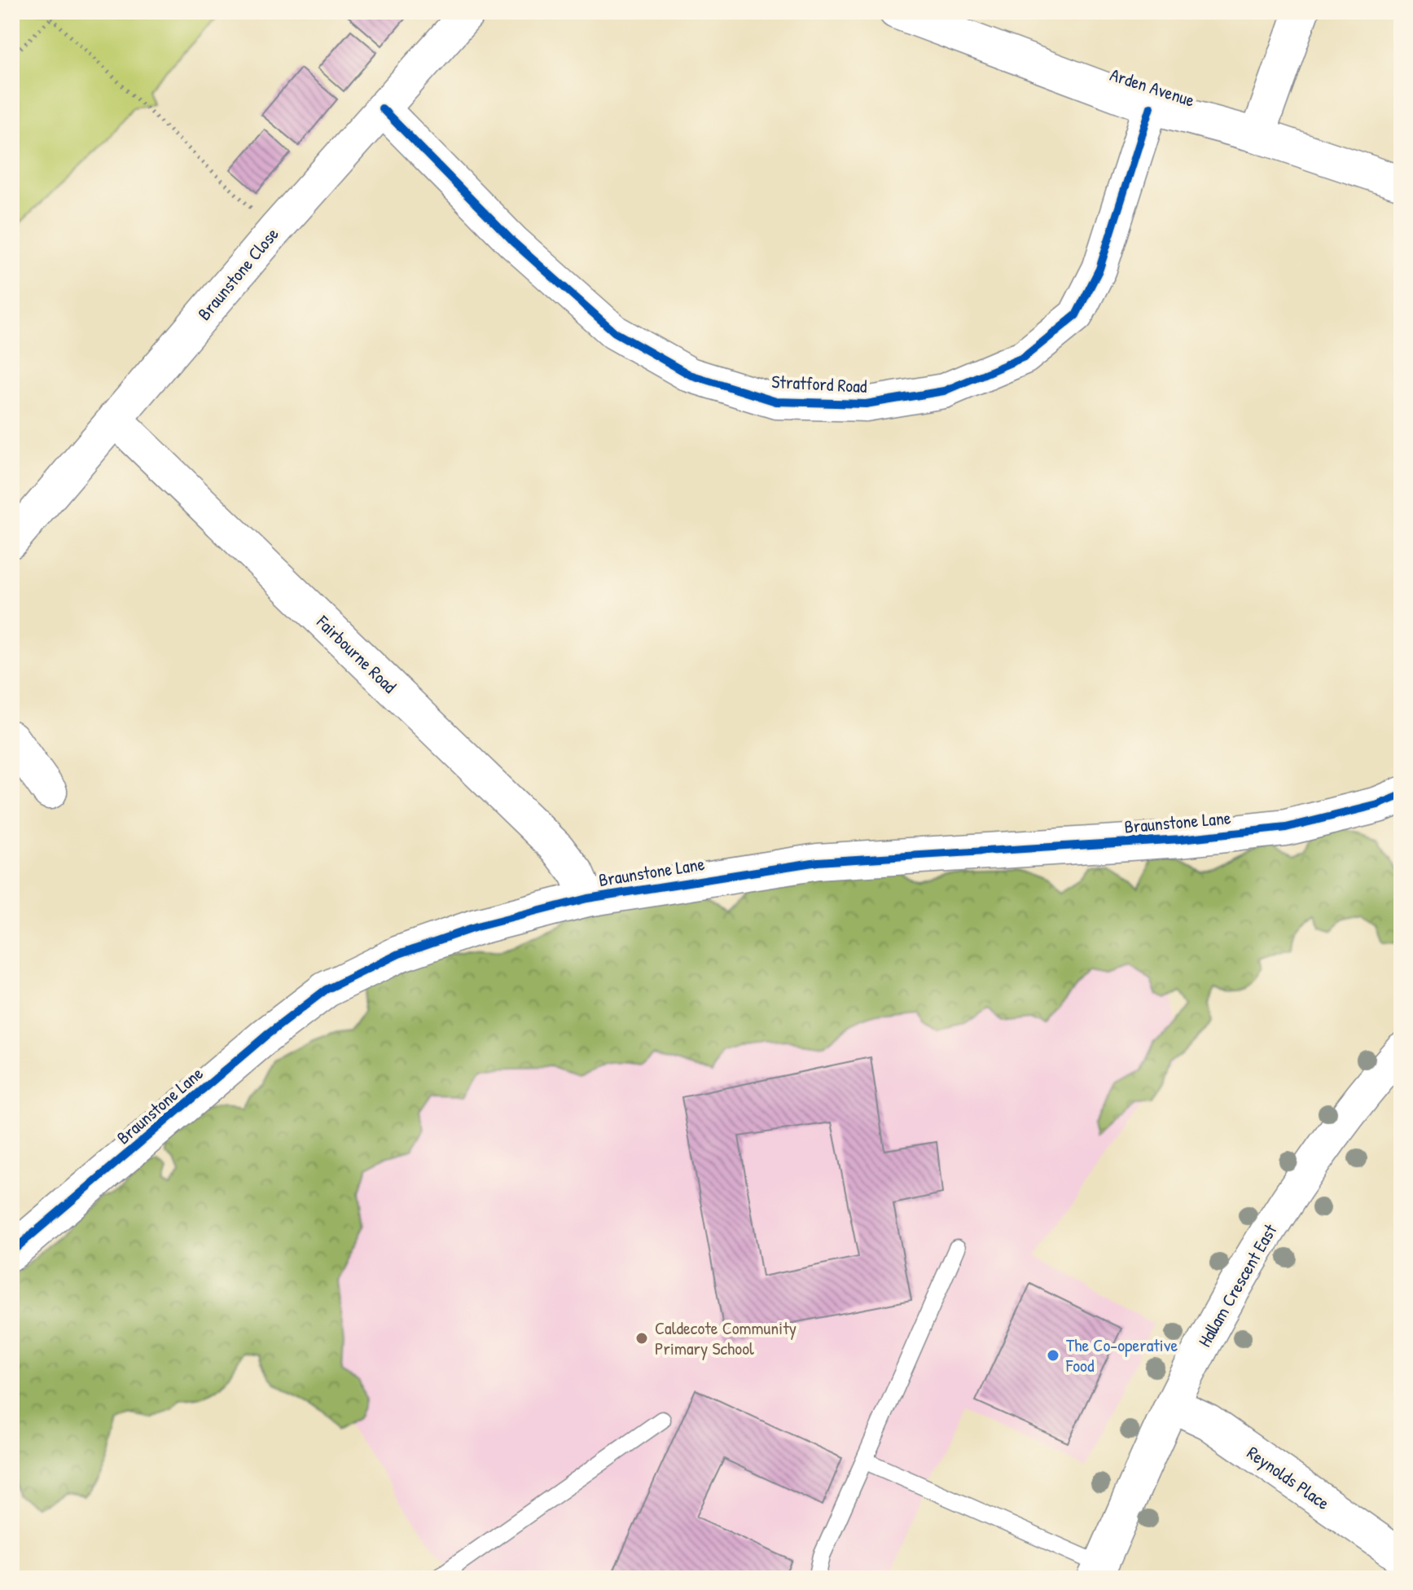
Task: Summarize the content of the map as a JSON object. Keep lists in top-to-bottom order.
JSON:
{
  "streets": {
    "street": [
      "Arden Avenue",
      "Braunstone Close",
      "Stratford Road",
      "Fairbourne Road",
      "Braunstone Lane",
      "Hallam Crescent East",
      "Reynolds Place"
    ]
  },
  "crossings": [
    ["Arden Avenue", "Stratford Road"],
    ["Braunstone Close", "Stratford Road"],
    ["Braunstone Close", "Fairbourne Road"],
    ["Fairbourne Road", "Braunstone Lane"],
    ["Hallam Crescent East", "Reynolds Place"]
  ],
  "places": ["Caldecote Community Primary School", "The Co-operative Food"]
}
